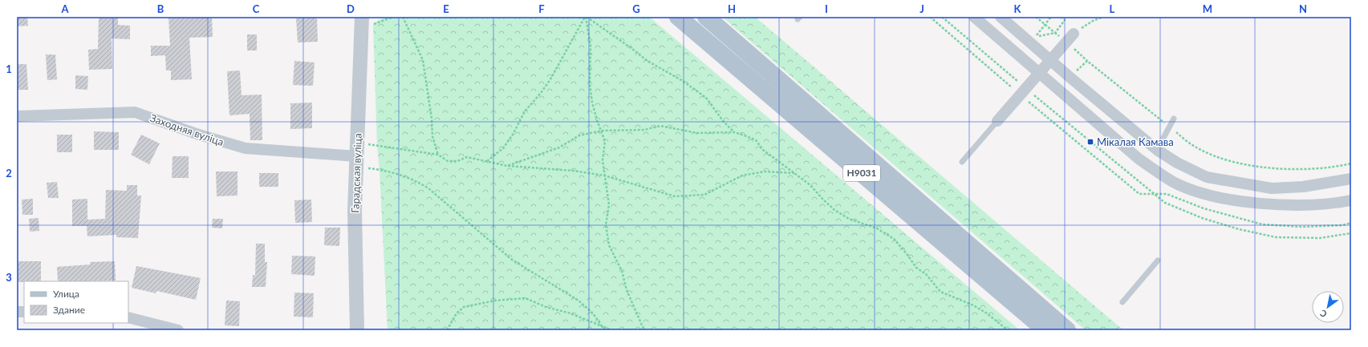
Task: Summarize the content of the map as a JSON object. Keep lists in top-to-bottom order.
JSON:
{
  "streets": {
    "main road": ["Н9031"],
    "street": ["Заходняя вуліца", "Гарадская вуліца"]
  },
  "crossings": [
    ["Заходняя вуліца", "Гарадская вуліца"]
  ],
  "places": {
    "transit": ["Мікалая Камава"]
  },
  "legend": ["Улица", "Здание"],
  "north": "bottom left",
  "grid": {
    "columns": [
      "A",
      "B",
      "C",
      "D",
      "E",
      "F",
      "G",
      "H",
      "I",
      "J",
      "K",
      "L",
      "M",
      "N"
    ],
    "rows": ["1", "2", "3"]
  }
}
